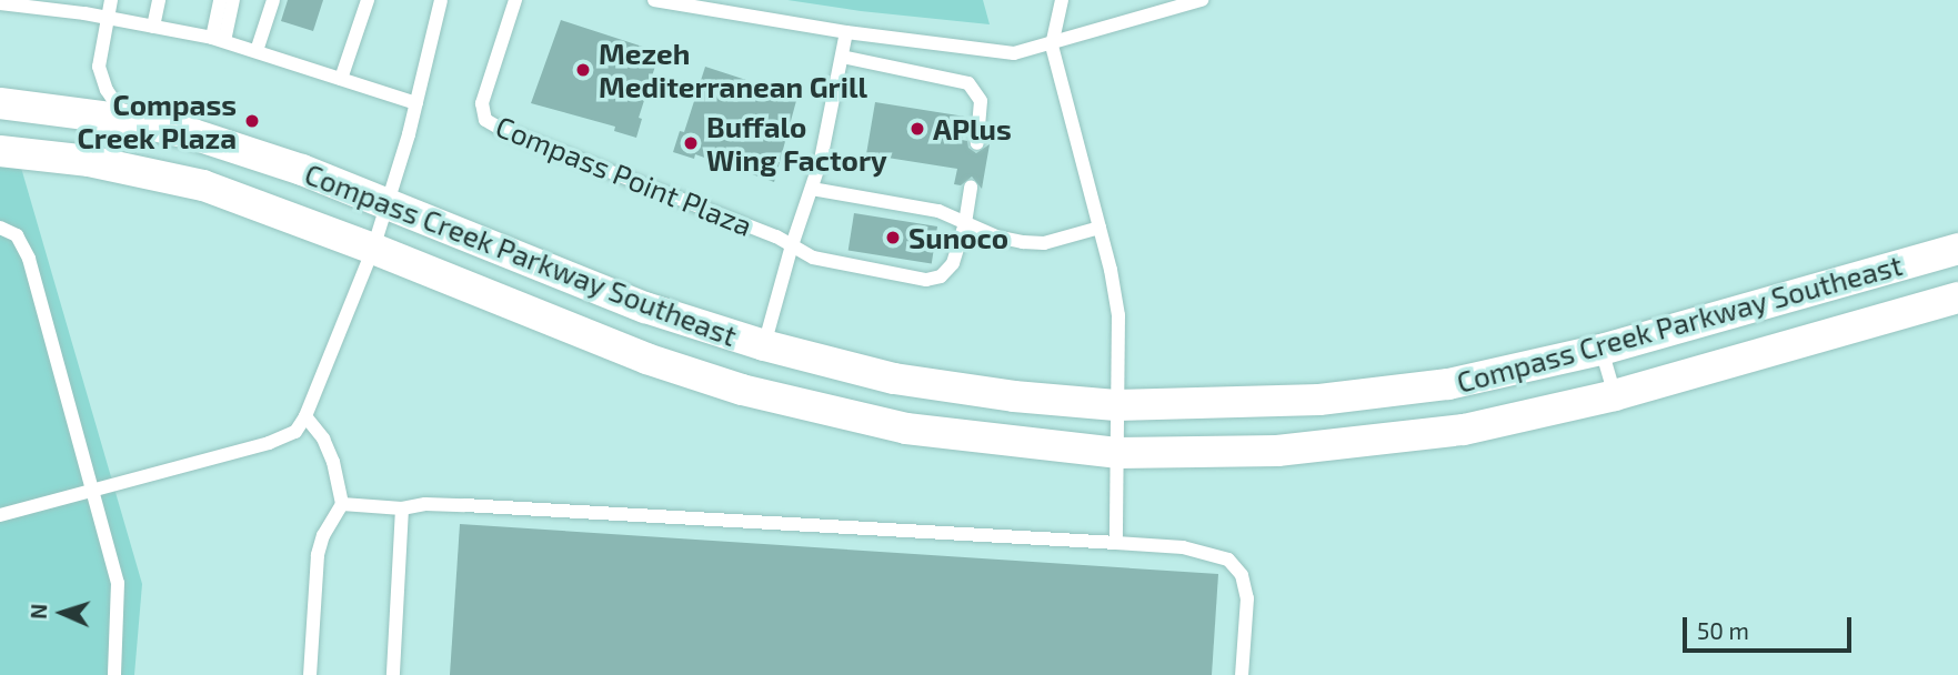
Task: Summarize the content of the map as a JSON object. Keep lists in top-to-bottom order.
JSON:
{
  "streets": {
    "street": ["Compass Creek Parkway Southeast"],
    "lane": ["Compass Point Plaza"]
  },
  "places": [
    "Mezeh Mediterranean Grill",
    "Compass Creek Plaza",
    "APlus",
    "Buffalo Wing Factory",
    "Sunoco"
  ],
  "scale_bar": "50 m",
  "north": "left"
}
